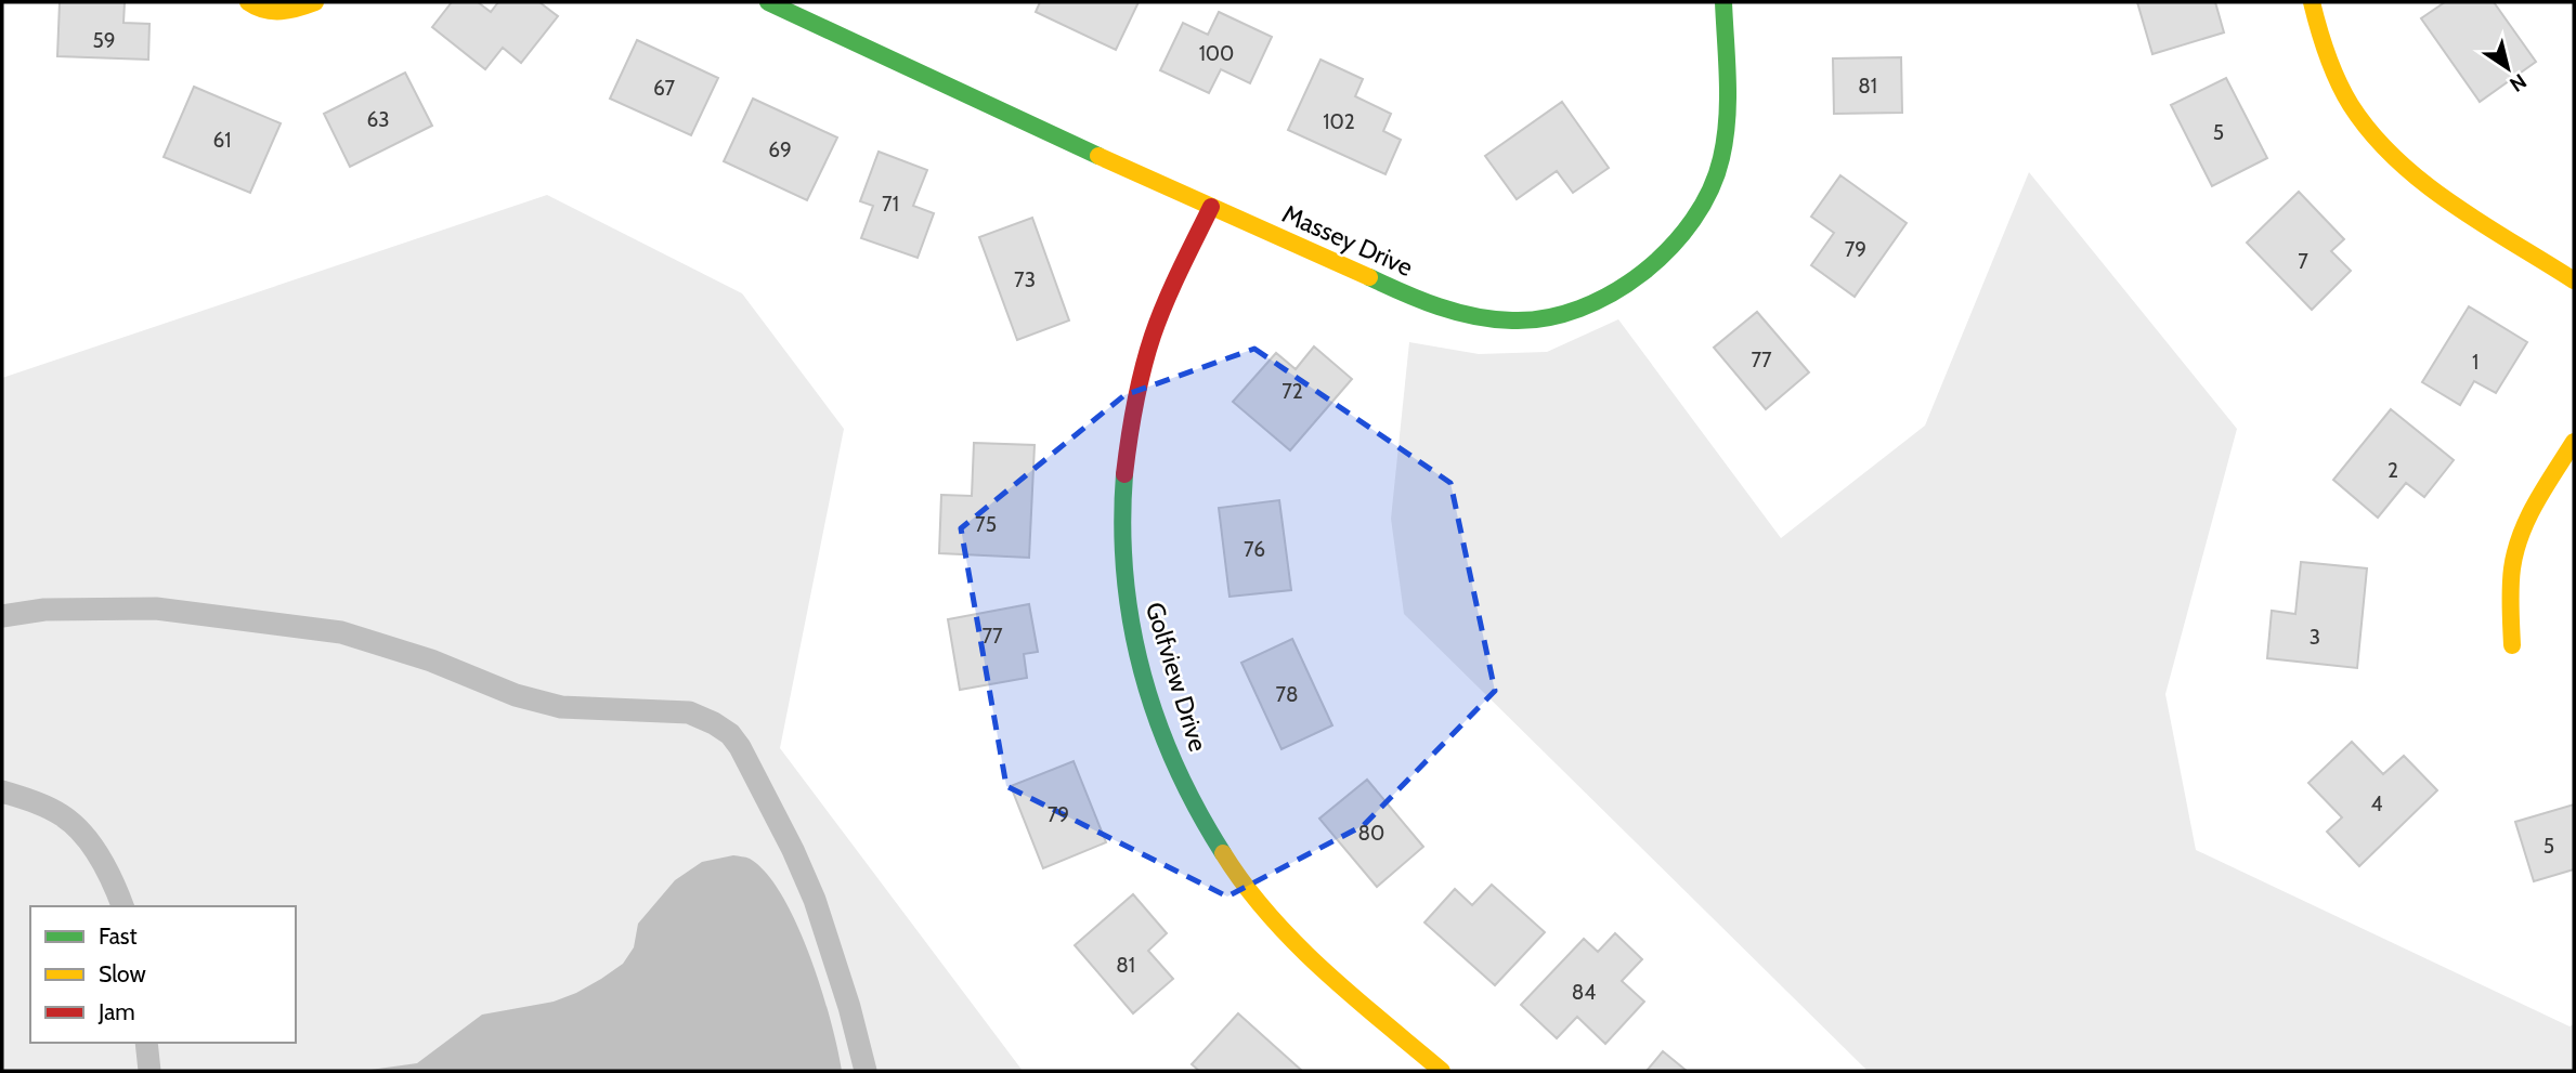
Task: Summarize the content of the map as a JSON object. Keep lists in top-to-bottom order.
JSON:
{
  "streets": {
    "street": ["Massey Drive", "Golfview Drive"]
  },
  "crossings": [
    ["Massey Drive", "Golfview Drive"]
  ],
  "house_numbers": [
    "59",
    "100",
    "81",
    "67",
    "63",
    "102",
    "5",
    "61",
    "69",
    "71",
    "79",
    "7",
    "73",
    "77",
    "1",
    "72",
    "2",
    "75",
    "76",
    "77",
    "3",
    "78",
    "4",
    "79",
    "80",
    "5",
    "81",
    "84"
  ],
  "legend": ["Fast", "Slow", "Jam"],
  "north": "bottom right"
}
